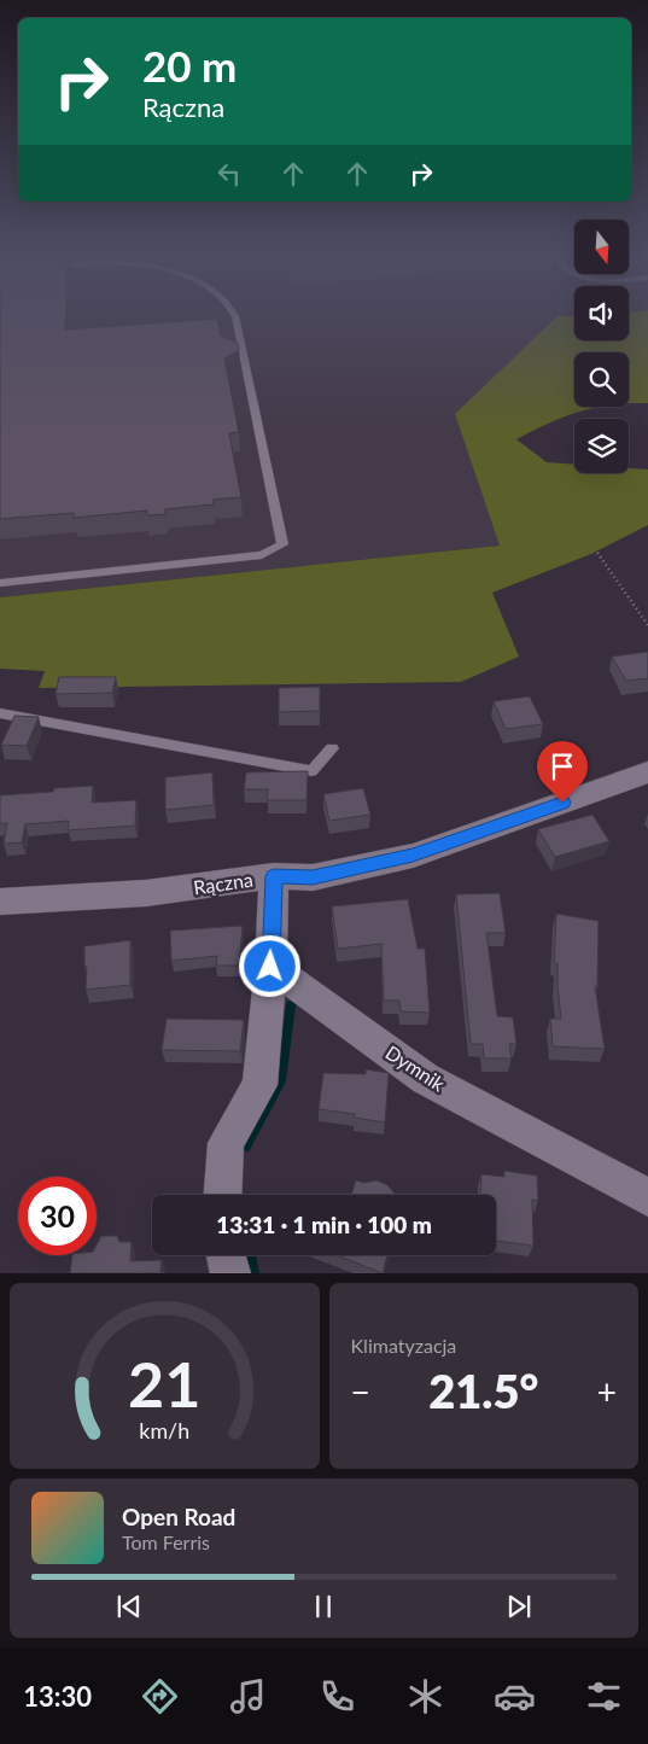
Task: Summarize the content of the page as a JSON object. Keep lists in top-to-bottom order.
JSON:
{
  "streets": {
    "street": ["Rączna", "Dymnik"]
  },
  "north": "bottom",
  "page": {
    "turn": ["20 m", "Rączna"],
    "limit": "30",
    "trip": "13:31 · 1 min · 100 m",
    "tile": "Klimatyzacja",
    "heat": ["−", "21.5°", "+"],
    "song": ["Open Road", "Tom Ferris"],
    "tabs": "13:30",
    "gauge": ["21", "km/h"]
  }
}
